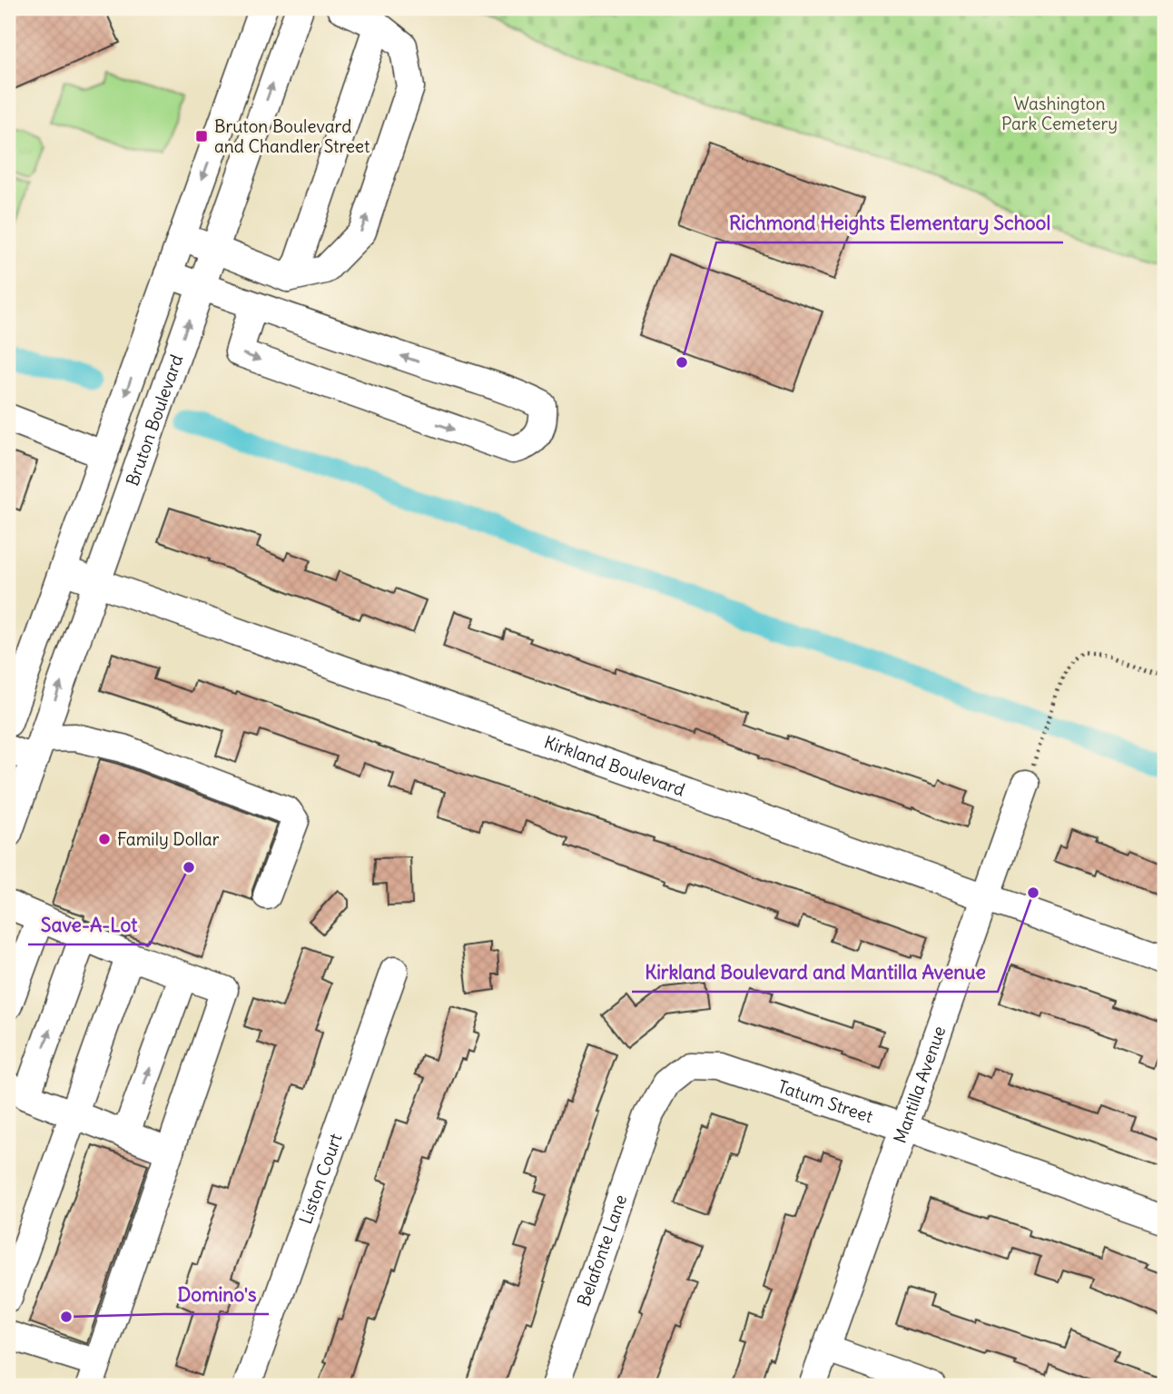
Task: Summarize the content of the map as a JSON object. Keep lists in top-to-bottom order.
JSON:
{
  "streets": {
    "street": [
      "Bruton Boulevard",
      "Kirkland Boulevard",
      "Mantilla Avenue",
      "Tatum Street",
      "Liston Court",
      "Belafonte Lane"
    ]
  },
  "crossings": [
    ["Bruton Boulevard", "Kirkland Boulevard"],
    ["Kirkland Boulevard", "Mantilla Avenue"],
    ["Mantilla Avenue", "Tatum Street"],
    ["Tatum Street", "Belafonte Lane"]
  ],
  "parks": ["Washington Park Cemetery"],
  "places": {
    "transit": ["Bruton Boulevard and Chandler Street"],
    "other": [
      "Richmond Heights Elementary School",
      "Family Dollar",
      "Save-A-Lot",
      "Kirkland Boulevard and Mantilla Avenue",
      "Domino's"
    ]
  }
}
